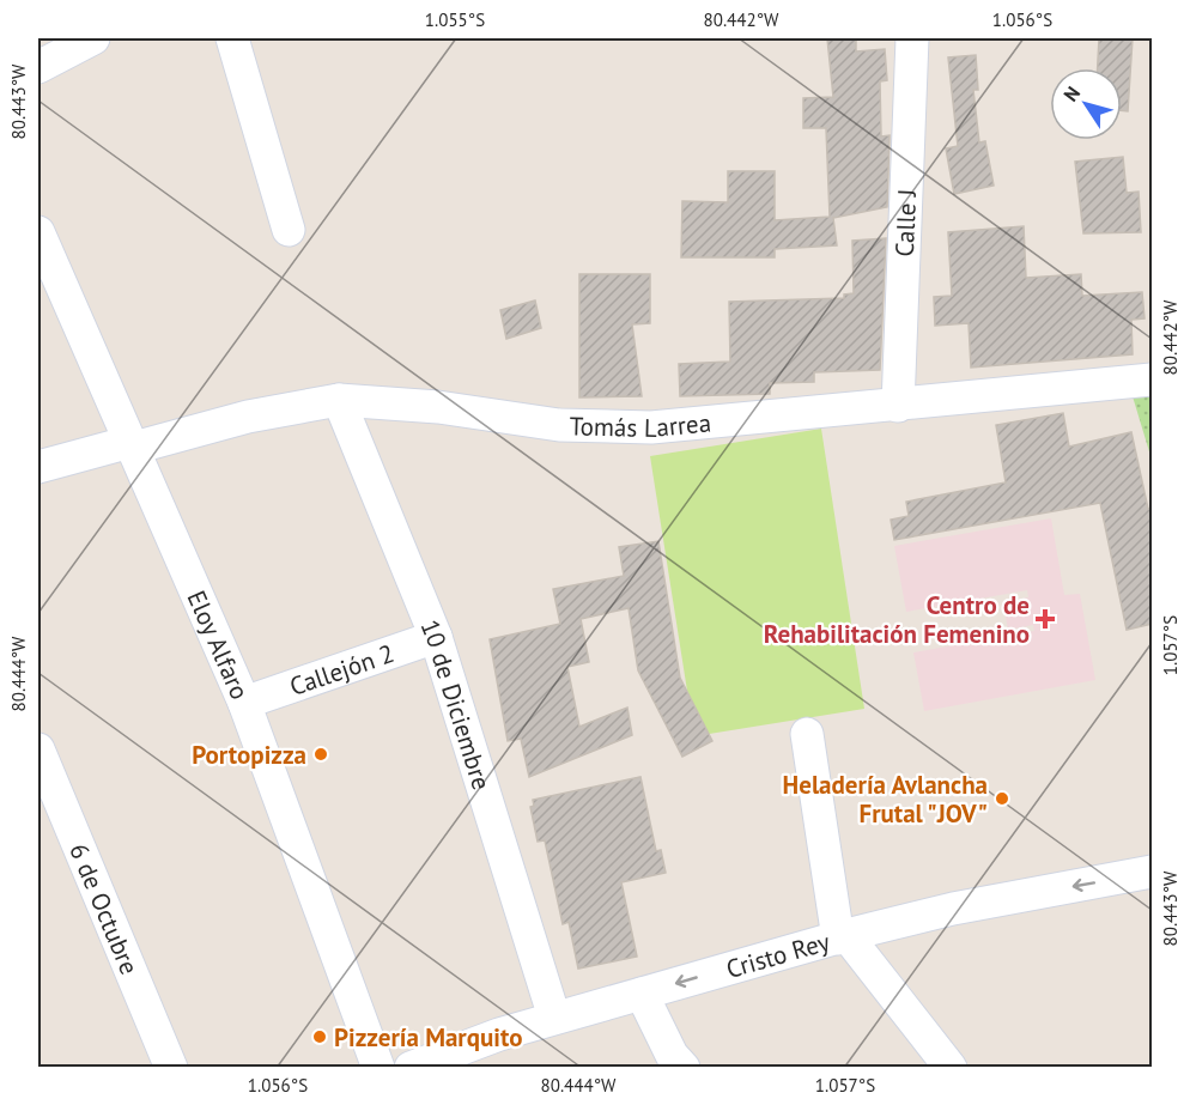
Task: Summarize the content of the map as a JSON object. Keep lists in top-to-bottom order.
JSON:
{
  "streets": {
    "street": [
      "Calle J",
      "Tomás Larrea",
      "Eloy Alfaro",
      "Callejón 2",
      "10 de Diciembre",
      "6 de Octubre",
      "Cristo Rey"
    ]
  },
  "crossings": [
    ["Calle J", "Tomás Larrea"],
    ["Tomás Larrea", "Eloy Alfaro"],
    ["Tomás Larrea", "10 de Diciembre"],
    ["Eloy Alfaro", "Callejón 2"],
    ["Callejón 2", "10 de Diciembre"],
    ["10 de Diciembre", "Cristo Rey"]
  ],
  "one_way": ["Cristo Rey"],
  "places": {
    "health": ["Centro de Rehabilitación Femenino"],
    "other": ["Portopizza", "Heladería Avlancha Frutal \"JOV\"", "Pizzería Marquito"]
  },
  "north": "top left",
  "coordinates": [
    "1.055°S",
    "80.442°W",
    "1.056°S",
    "80.443°W",
    "1.057°S",
    "80.444°W"
  ]
}
